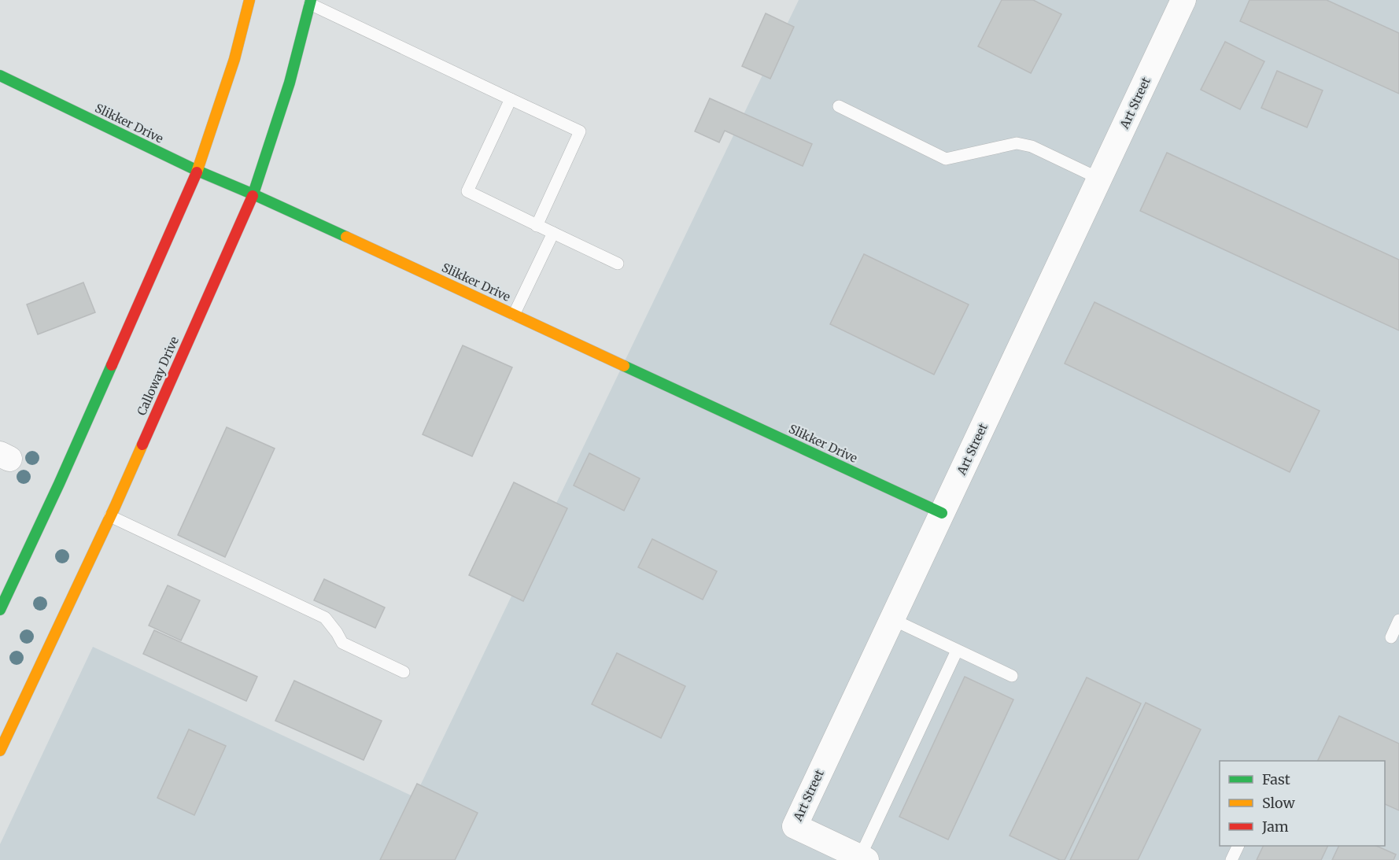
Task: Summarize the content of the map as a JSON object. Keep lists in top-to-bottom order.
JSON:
{
  "streets": {
    "main road": ["Slikker Drive", "Calloway Drive"],
    "street": ["Art Street"]
  },
  "crossings": [
    ["Art Street", "Slikker Drive"],
    ["Slikker Drive", "Calloway Drive"]
  ],
  "legend": ["Fast", "Slow", "Jam"]
}
